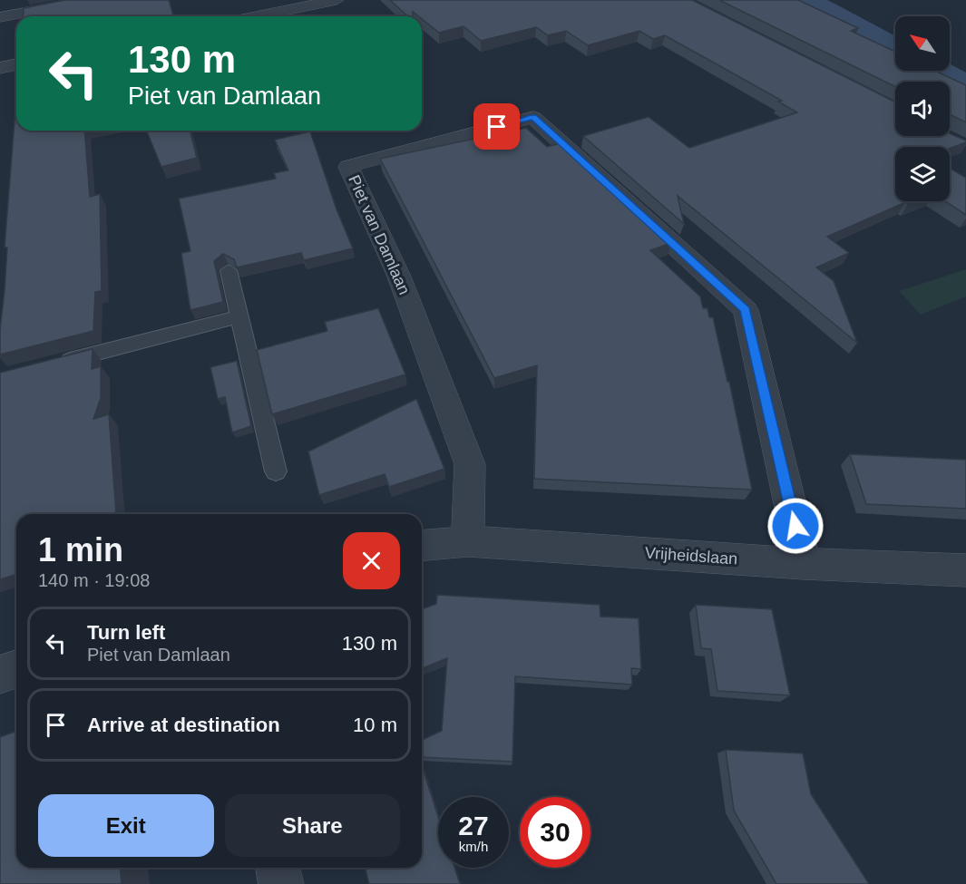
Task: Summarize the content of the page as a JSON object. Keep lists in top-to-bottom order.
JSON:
{
  "streets": {
    "street": ["Piet van Damlaan", "Vrijheidslaan"]
  },
  "crossings": [
    ["Piet van Damlaan", "Vrijheidslaan"]
  ],
  "north": "top left",
  "page": {
    "turn": ["130 m", "Piet van Damlaan"],
    "heading": ["1 min", "140 m · 19:08"],
    "list": [
      {
        "name": "Turn left",
        "note": "Piet van Damlaan",
        "value": "130 m"
      },
      {
        "name": "Arrive at destination",
        "value": "10 m"
      }
    ],
    "buttons": ["Exit", "Share"],
    "speed": "27 km/h",
    "limit": "30"
  }
}
